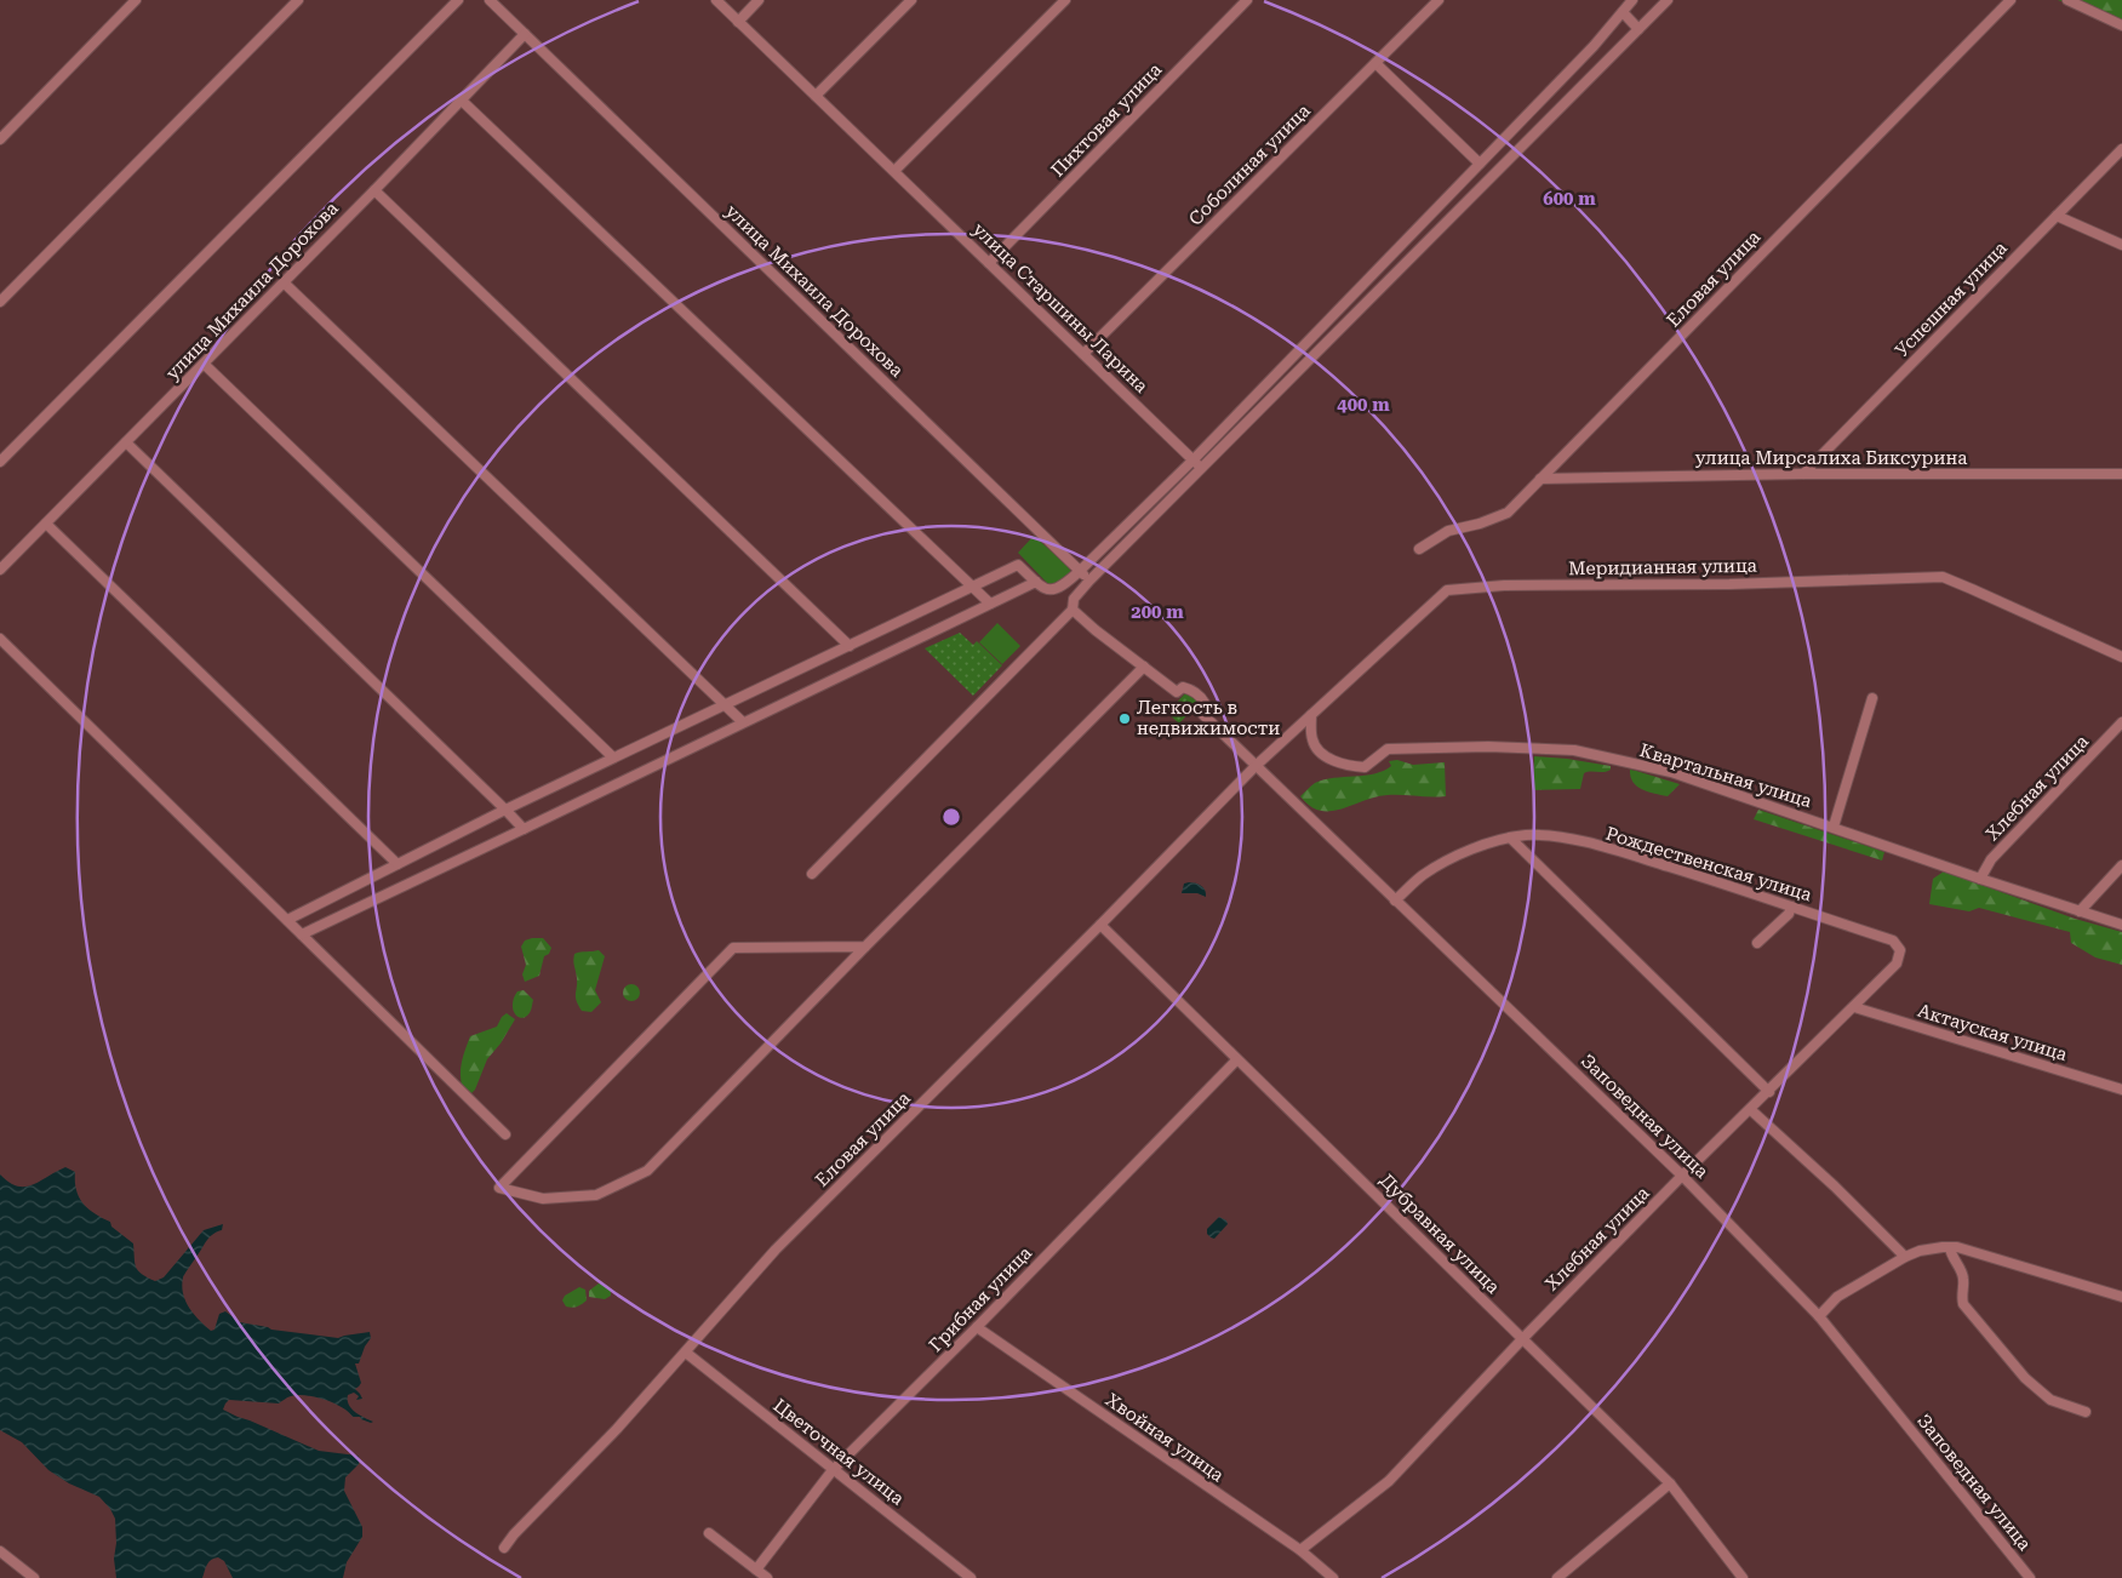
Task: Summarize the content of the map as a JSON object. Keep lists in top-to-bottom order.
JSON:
{
  "streets": {
    "street": [
      "Пихтовая улица",
      "Соболиная улица",
      "Еловая улица",
      "улица Михаила Дорохова",
      "Успешная улица",
      "улица Старшины Ларина",
      "улица Мирсалиха Биксурина",
      "Меридианная улица",
      "Квартальная улица",
      "Хлебная улица",
      "Рождественская улица",
      "Актауская улица",
      "Заповедная улица",
      "Дубравная улица",
      "Грибная улица",
      "Хвойная улица",
      "Цветочная улица"
    ]
  },
  "crossings": [
    ["Пихтовая улица", "улица Старшины Ларина"],
    ["Соболиная улица", "улица Старшины Ларина"],
    ["Еловая улица", "улица Мирсалиха Биксурина"],
    ["Еловая улица", "Меридианная улица"],
    ["Еловая улица", "Заповедная улица"],
    ["Еловая улица", "Дубравная улица"],
    ["Еловая улица", "Цветочная улица"],
    ["Успешная улица", "улица Мирсалиха Биксурина"],
    ["Меридианная улица", "Квартальная улица"],
    ["Меридианная улица", "Заповедная улица"],
    ["Квартальная улица", "Хлебная улица"],
    ["Хлебная улица", "Рождественская улица"],
    ["Хлебная улица", "Актауская улица"],
    ["Хлебная улица", "Заповедная улица"],
    ["Хлебная улица", "Дубравная улица"],
    ["Хлебная улица", "Хвойная улица"],
    ["Рождественская улица", "Заповедная улица"],
    ["Дубравная улица", "Грибная улица"],
    ["Грибная улица", "Хвойная улица"],
    ["Грибная улица", "Цветочная улица"]
  ],
  "places": ["Легкость в недвижимости"],
  "rings": ["600 m", "400 m", "200 m"]
}
